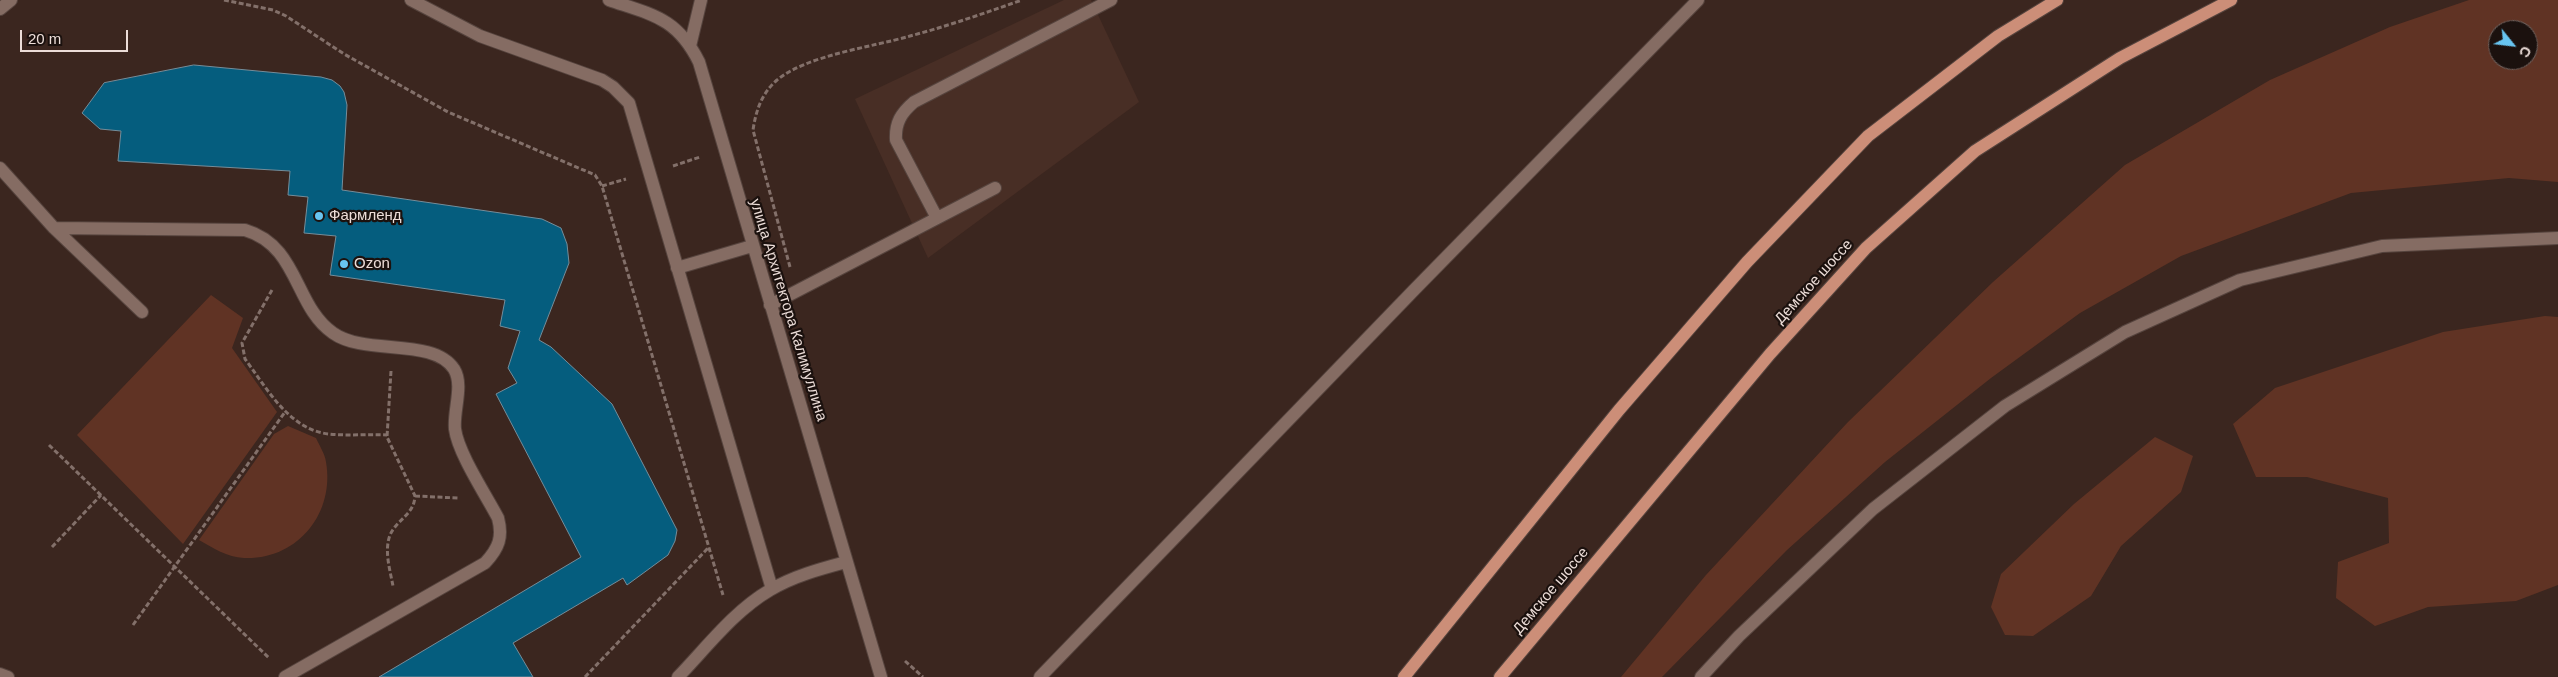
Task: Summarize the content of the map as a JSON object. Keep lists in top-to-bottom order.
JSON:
{
  "streets": {
    "main road": ["Демское шоссе"],
    "street": ["улица Архитектора Калимуллина"]
  },
  "places": ["Фармленд", "Ozon"],
  "scale_bar": "20 m",
  "north": "bottom right"
}
